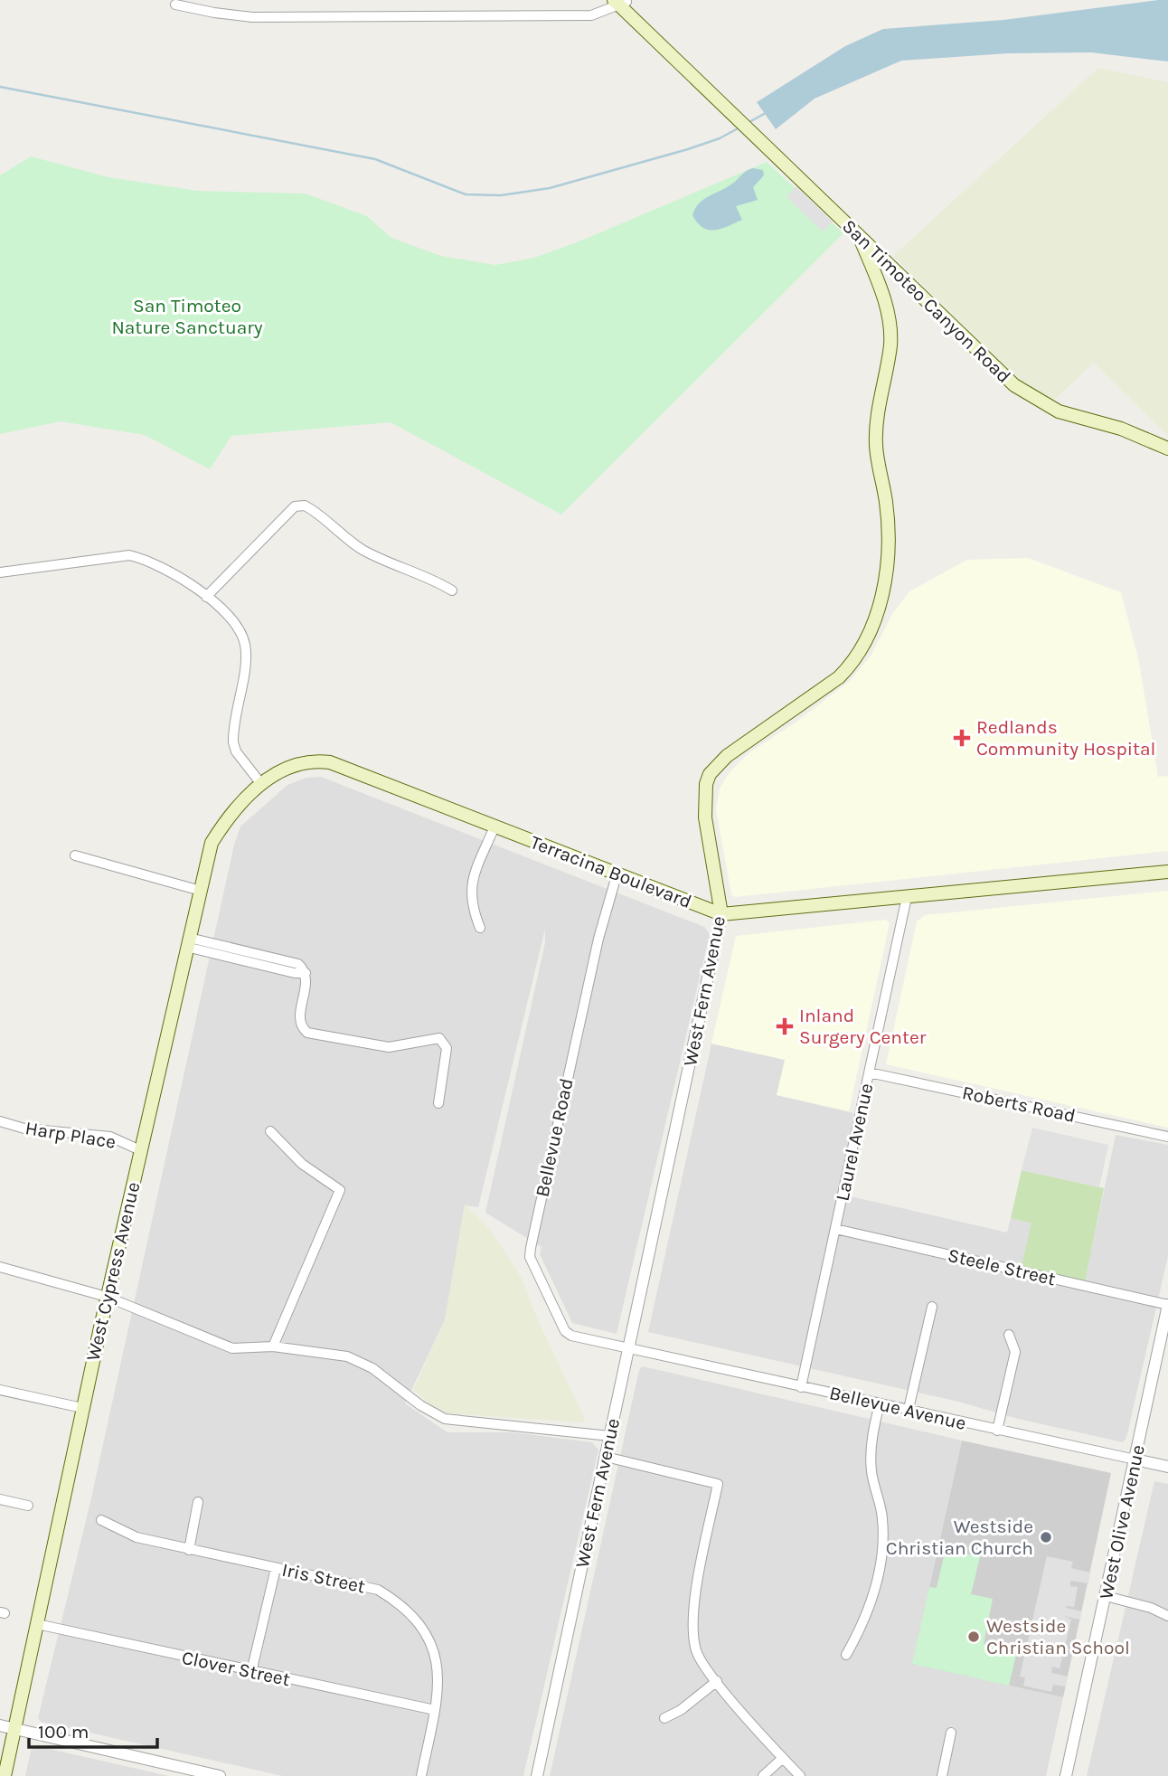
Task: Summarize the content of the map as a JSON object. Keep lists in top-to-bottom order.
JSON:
{
  "streets": {
    "main road": [
      "San Timoteo Canyon Road",
      "Terracina Boulevard",
      "West Fern Avenue",
      "West Cypress Avenue"
    ],
    "street": [
      "Roberts Road",
      "Harp Place",
      "Bellevue Road",
      "Laurel Avenue",
      "Steele Street",
      "Bellevue Avenue",
      "West Olive Avenue",
      "Iris Street",
      "Clover Street"
    ]
  },
  "crossings": [
    ["San Timoteo Canyon Road", "West Fern Avenue"],
    ["Terracina Boulevard", "West Fern Avenue"],
    ["Terracina Boulevard", "Bellevue Road"],
    ["Terracina Boulevard", "Laurel Avenue"],
    ["Terracina Boulevard", "West Cypress Avenue"],
    ["West Fern Avenue", "Bellevue Road"],
    ["West Fern Avenue", "Bellevue Avenue"],
    ["Roberts Road", "Laurel Avenue"],
    ["Harp Place", "West Cypress Avenue"],
    ["Bellevue Road", "Bellevue Avenue"],
    ["Laurel Avenue", "Steele Street"],
    ["Laurel Avenue", "Bellevue Avenue"],
    ["Steele Street", "West Olive Avenue"],
    ["West Cypress Avenue", "Clover Street"],
    ["Bellevue Avenue", "West Olive Avenue"],
    ["Iris Street", "Clover Street"]
  ],
  "parks": ["San Timoteo Nature Sanctuary"],
  "places": {
    "health": ["Redlands Community Hospital", "Inland Surgery Center"],
    "other": ["Westside Christian Church", "Westside Christian School"]
  },
  "scale_bar": "100 m"
}
